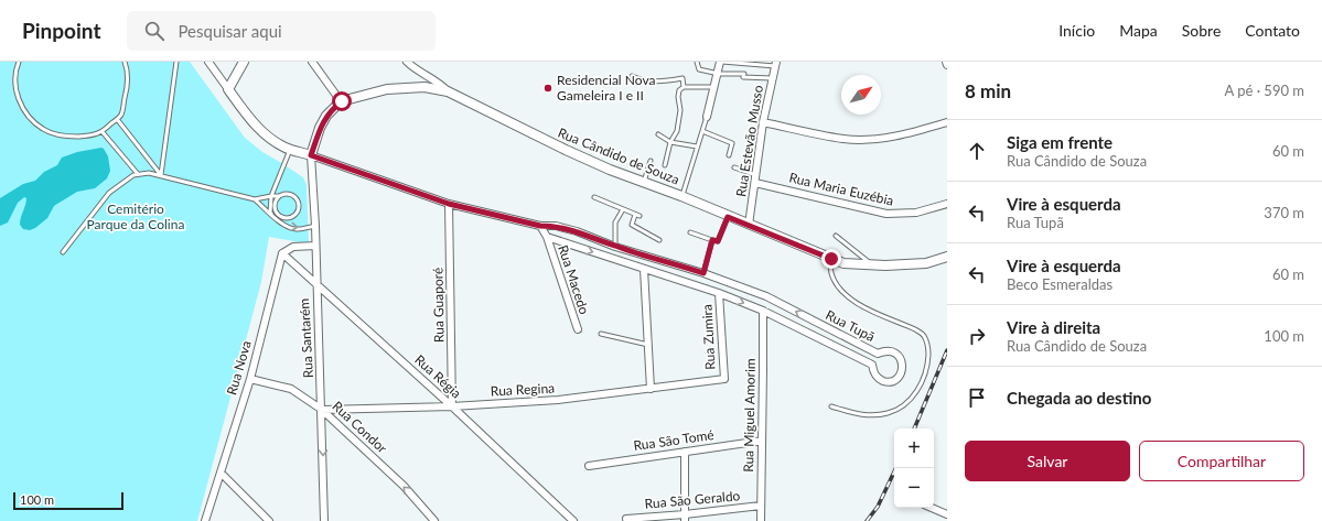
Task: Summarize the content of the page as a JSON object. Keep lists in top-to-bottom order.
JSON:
{
  "streets": {
    "street": [
      "Rua Estevão Musso",
      "Rua Cândido de Souza",
      "Rua Maria Euzébia",
      "Rua Macedo",
      "Rua Guaporé",
      "Rua Tupã",
      "Rua Zumira",
      "Rua Santarém",
      "Rua Nova",
      "Rua Régia",
      "Rua Regina",
      "Rua Miguel Amorim",
      "Rua Condor",
      "Rua São Tomé",
      "Rua São Geraldo"
    ]
  },
  "crossings": [
    ["Rua Estevão Musso", "Rua Cândido de Souza"],
    ["Rua Estevão Musso", "Rua Maria Euzébia"],
    ["Rua Cândido de Souza", "Rua Tupã"],
    ["Rua Cândido de Souza", "Rua Santarém"],
    ["Rua Macedo", "Rua Tupã"],
    ["Rua Guaporé", "Rua Tupã"],
    ["Rua Guaporé", "Rua Régia"],
    ["Rua Guaporé", "Rua Regina"],
    ["Rua Tupã", "Rua Zumira"],
    ["Rua Tupã", "Rua Santarém"],
    ["Rua Tupã", "Rua Miguel Amorim"],
    ["Rua Zumira", "Rua Regina"],
    ["Rua Santarém", "Rua Régia"],
    ["Rua Santarém", "Rua Regina"],
    ["Rua Santarém", "Rua Condor"],
    ["Rua Nova", "Rua Régia"],
    ["Rua Nova", "Rua Condor"],
    ["Rua Régia", "Rua Regina"],
    ["Rua Regina", "Rua Condor"],
    ["Rua Miguel Amorim", "Rua São Tomé"],
    ["Rua Miguel Amorim", "Rua São Geraldo"]
  ],
  "one_way": ["Rua Condor"],
  "parks": ["Cemitério Parque da Colina"],
  "places": ["Residencial Nova Gameleira I e II"],
  "scale_bar": "100 m",
  "north": "top right",
  "page": {
    "header": "Pinpoint",
    "search": "Pesquisar aqui",
    "nav": [
      "Início",
      "Mapa",
      "Sobre",
      "Contato"
    ],
    "heading": ["8 min", "A pé · 590 m"],
    "list": [
      ["Siga em frente", "Rua Cândido de Souza", "60 m"],
      ["Vire à esquerda", "Rua Tupã", "370 m"],
      ["Vire à esquerda", "Beco Esmeraldas", "60 m"],
      ["Vire à direita", "Rua Cândido de Souza", "100 m"],
      "Chegada ao destino"
    ],
    "buttons": ["Salvar", "Compartilhar"],
    "map_buttons": ["+", "−"],
    "scale": "100 m"
  }
}
